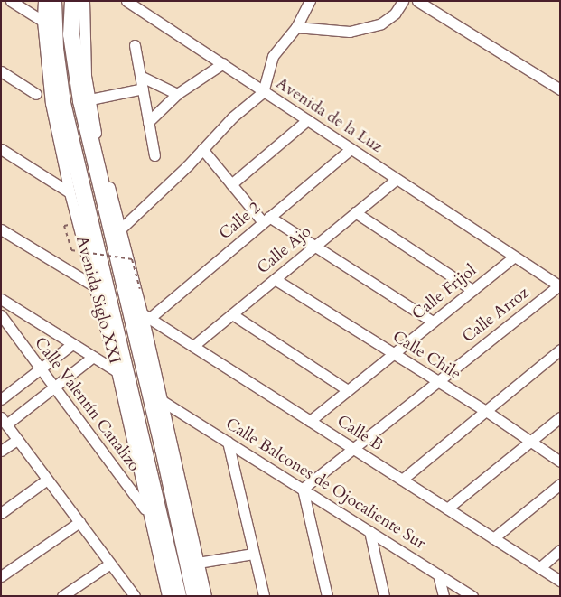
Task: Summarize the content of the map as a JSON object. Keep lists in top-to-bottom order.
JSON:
{
  "streets": {
    "highway": ["Avenida Siglo XXI"],
    "street": [
      "Avenida de la Luz",
      "Calle 2",
      "Calle Ajo",
      "Calle Frijol",
      "Calle Arroz",
      "Calle Chile",
      "Calle Valentín Canalizo",
      "Calle B",
      "Calle Balcones de Ojocaliente Sur"
    ]
  },
  "crossings": [
    ["Avenida de la Luz", "Calle 2"],
    ["Avenida de la Luz", "Calle Ajo"],
    ["Avenida de la Luz", "Calle Frijol"],
    ["Avenida de la Luz", "Calle Arroz"],
    ["Calle 2", "Avenida Siglo XXI"],
    ["Calle 2", "Calle B"],
    ["Calle Ajo", "Calle Chile"],
    ["Calle Ajo", "Calle B"],
    ["Calle Frijol", "Calle Chile"],
    ["Calle Frijol", "Calle B"],
    ["Avenida Siglo XXI", "Calle Valentín Canalizo"],
    ["Avenida Siglo XXI", "Calle B"],
    ["Avenida Siglo XXI", "Calle Balcones de Ojocaliente Sur"],
    ["Calle Arroz", "Calle Chile"],
    ["Calle Arroz", "Calle B"],
    ["Calle Arroz", "Calle Balcones de Ojocaliente Sur"]
  ]
}
